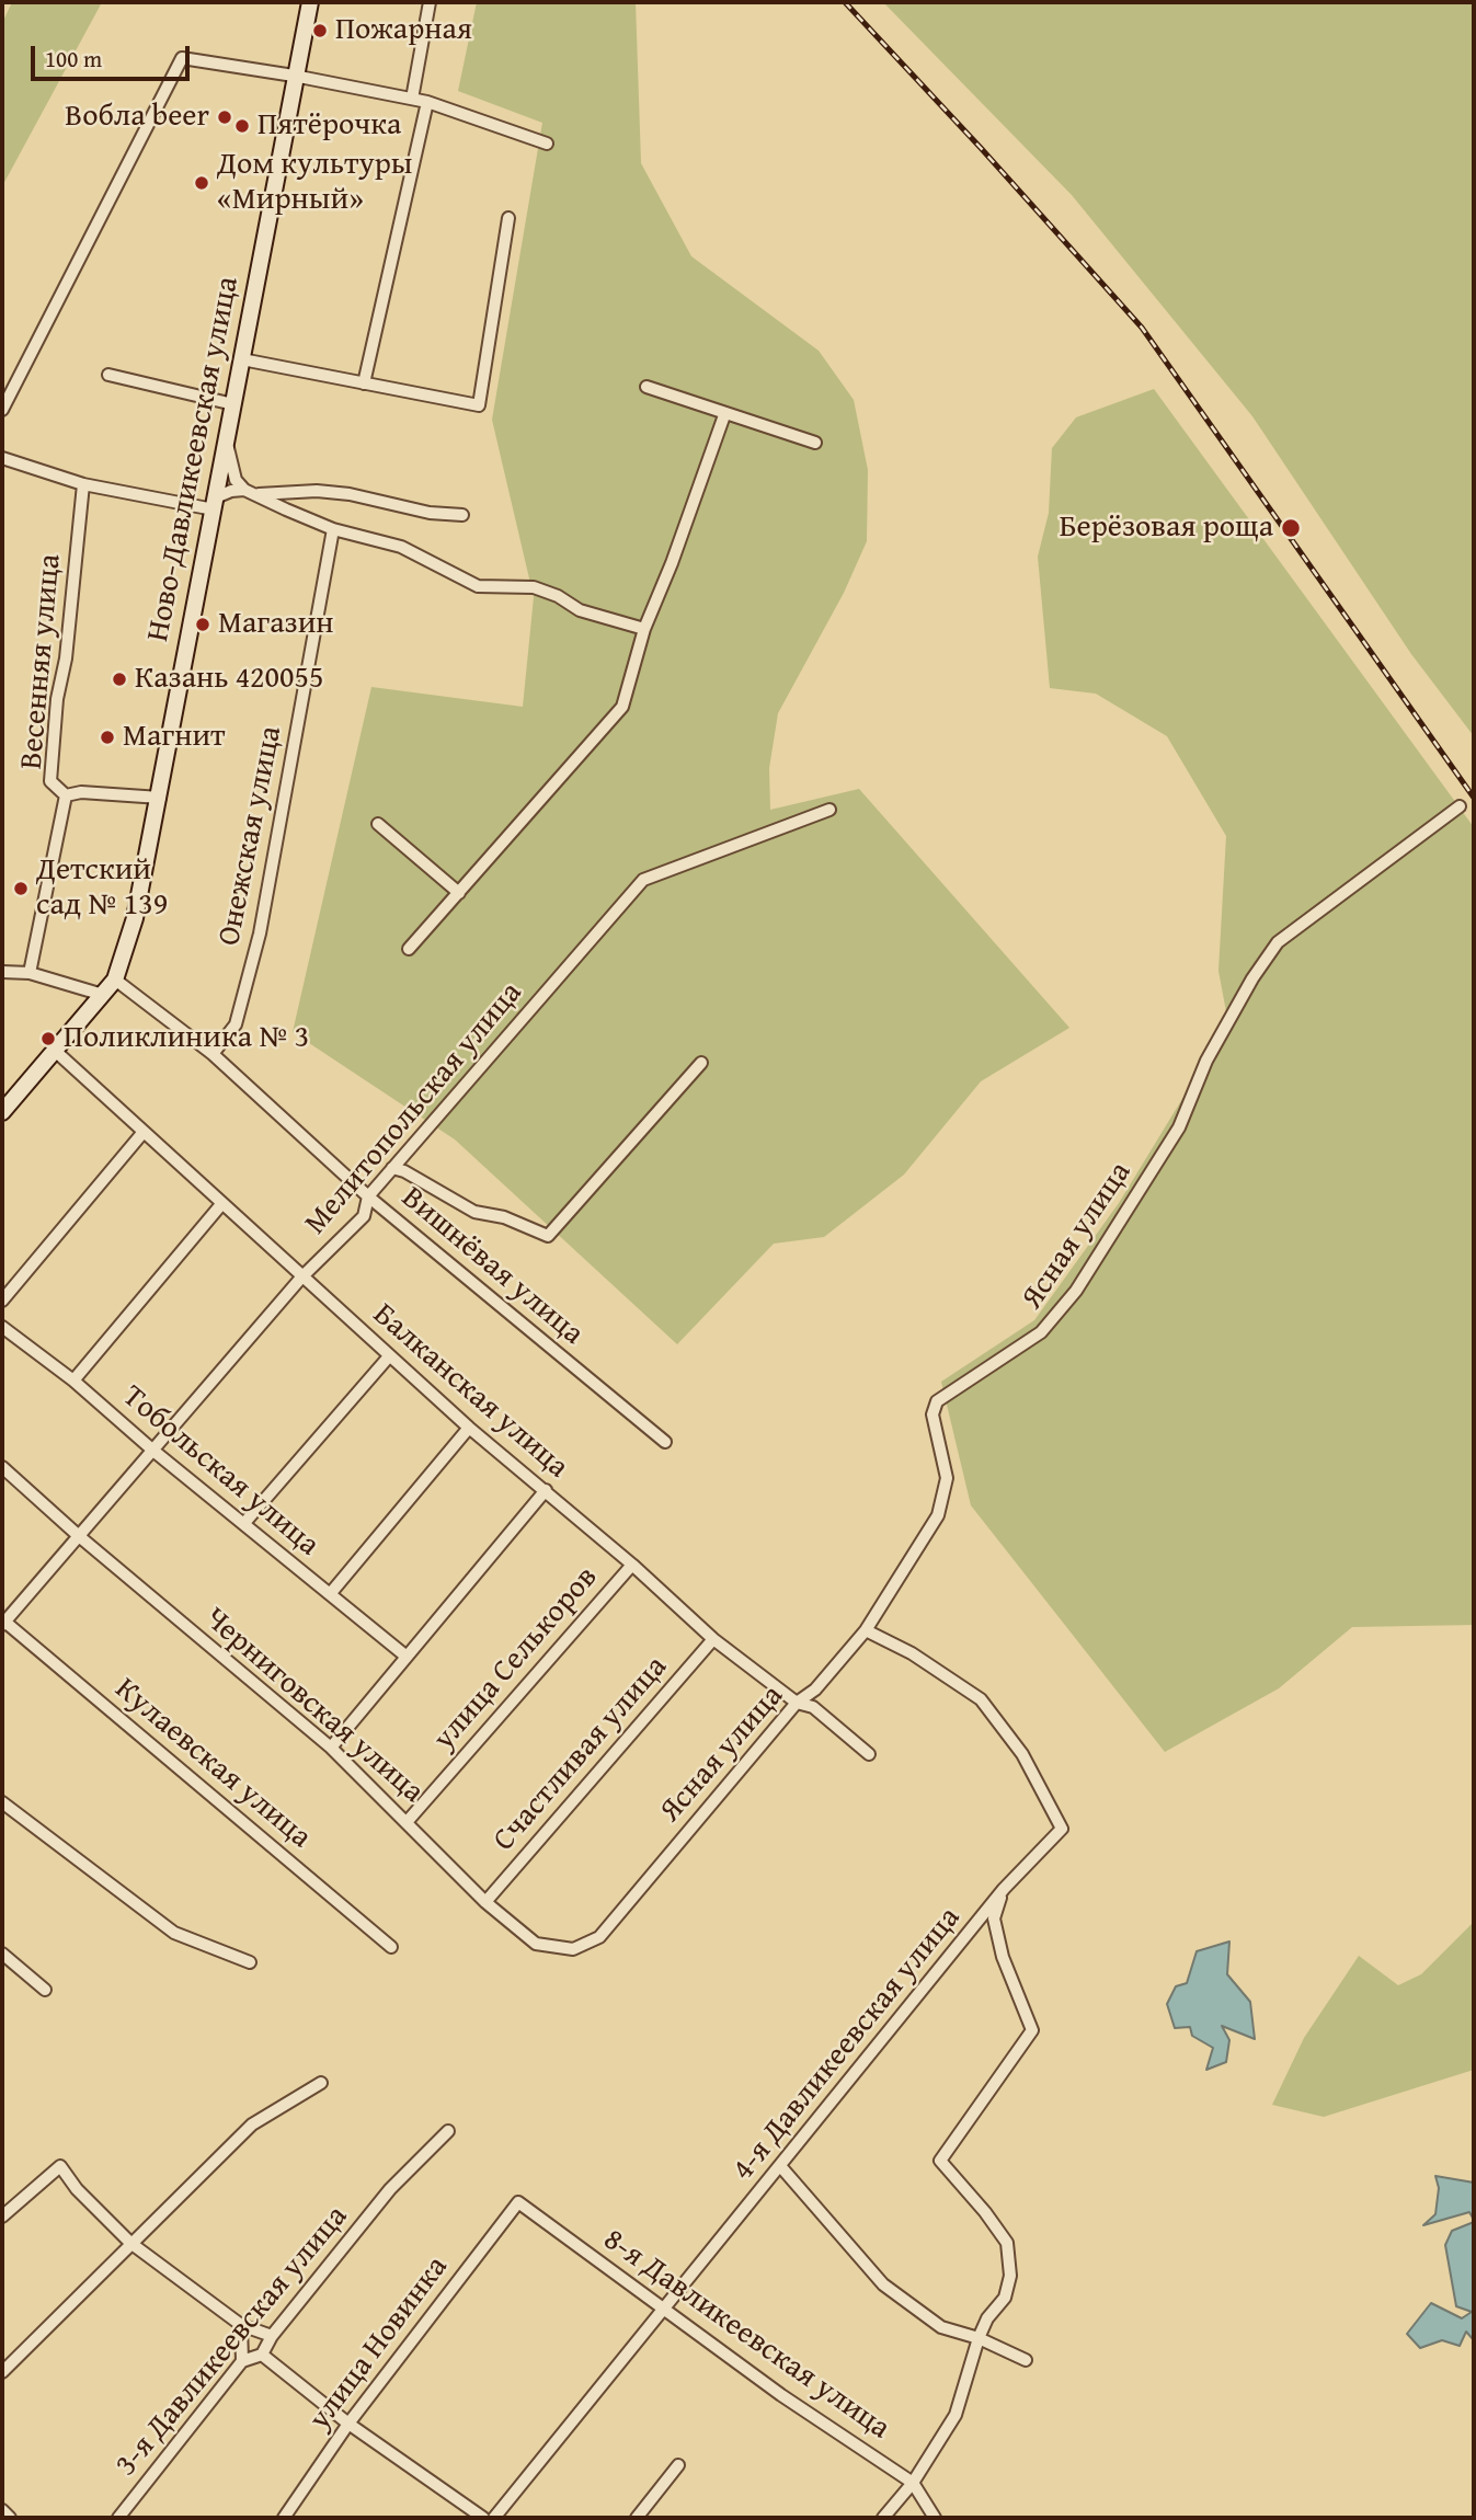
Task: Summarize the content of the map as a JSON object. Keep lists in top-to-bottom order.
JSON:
{
  "streets": {
    "street": [
      "Ново-Давликеевская улица",
      "Весенняя улица",
      "Онежская улица",
      "Мелитопольская улица",
      "Ясная улица",
      "Вишнёвая улица",
      "Балканская улица",
      "Тобольская улица",
      "улица Селькоров",
      "Черниговская улица",
      "Счастливая улица",
      "Кулаевская улица",
      "4-я Давликеевская улица",
      "8-я Давликеевская улица",
      "3-я Давликеевская улица",
      "улица Новинка"
    ]
  },
  "crossings": [
    ["Ново-Давликеевская улица", "Вишнёвая улица"],
    ["Ново-Давликеевская улица", "Балканская улица"],
    ["Онежская улица", "Вишнёвая улица"],
    ["Мелитопольская улица", "Вишнёвая улица"],
    ["Мелитопольская улица", "Балканская улица"],
    ["Мелитопольская улица", "Тобольская улица"],
    ["Мелитопольская улица", "Черниговская улица"],
    ["Мелитопольская улица", "Кулаевская улица"],
    ["Ясная улица", "Балканская улица"],
    ["Ясная улица", "Черниговская улица"],
    ["Ясная улица", "4-я Давликеевская улица"],
    ["Балканская улица", "улица Селькоров"],
    ["Балканская улица", "Счастливая улица"],
    ["улица Селькоров", "Черниговская улица"],
    ["Черниговская улица", "Счастливая улица"],
    ["4-я Давликеевская улица", "8-я Давликеевская улица"],
    ["8-я Давликеевская улица", "улица Новинка"]
  ],
  "places": [
    "Пожарная",
    "Вобла beer",
    "Пятёрочка",
    "Дом культуры «Мирный»",
    "Берёзовая роща",
    "Магазин",
    "Казань 420055",
    "Магнит",
    "Детский сад № 139",
    "Поликлиника № 3"
  ],
  "scale_bar": "100 m"
}
